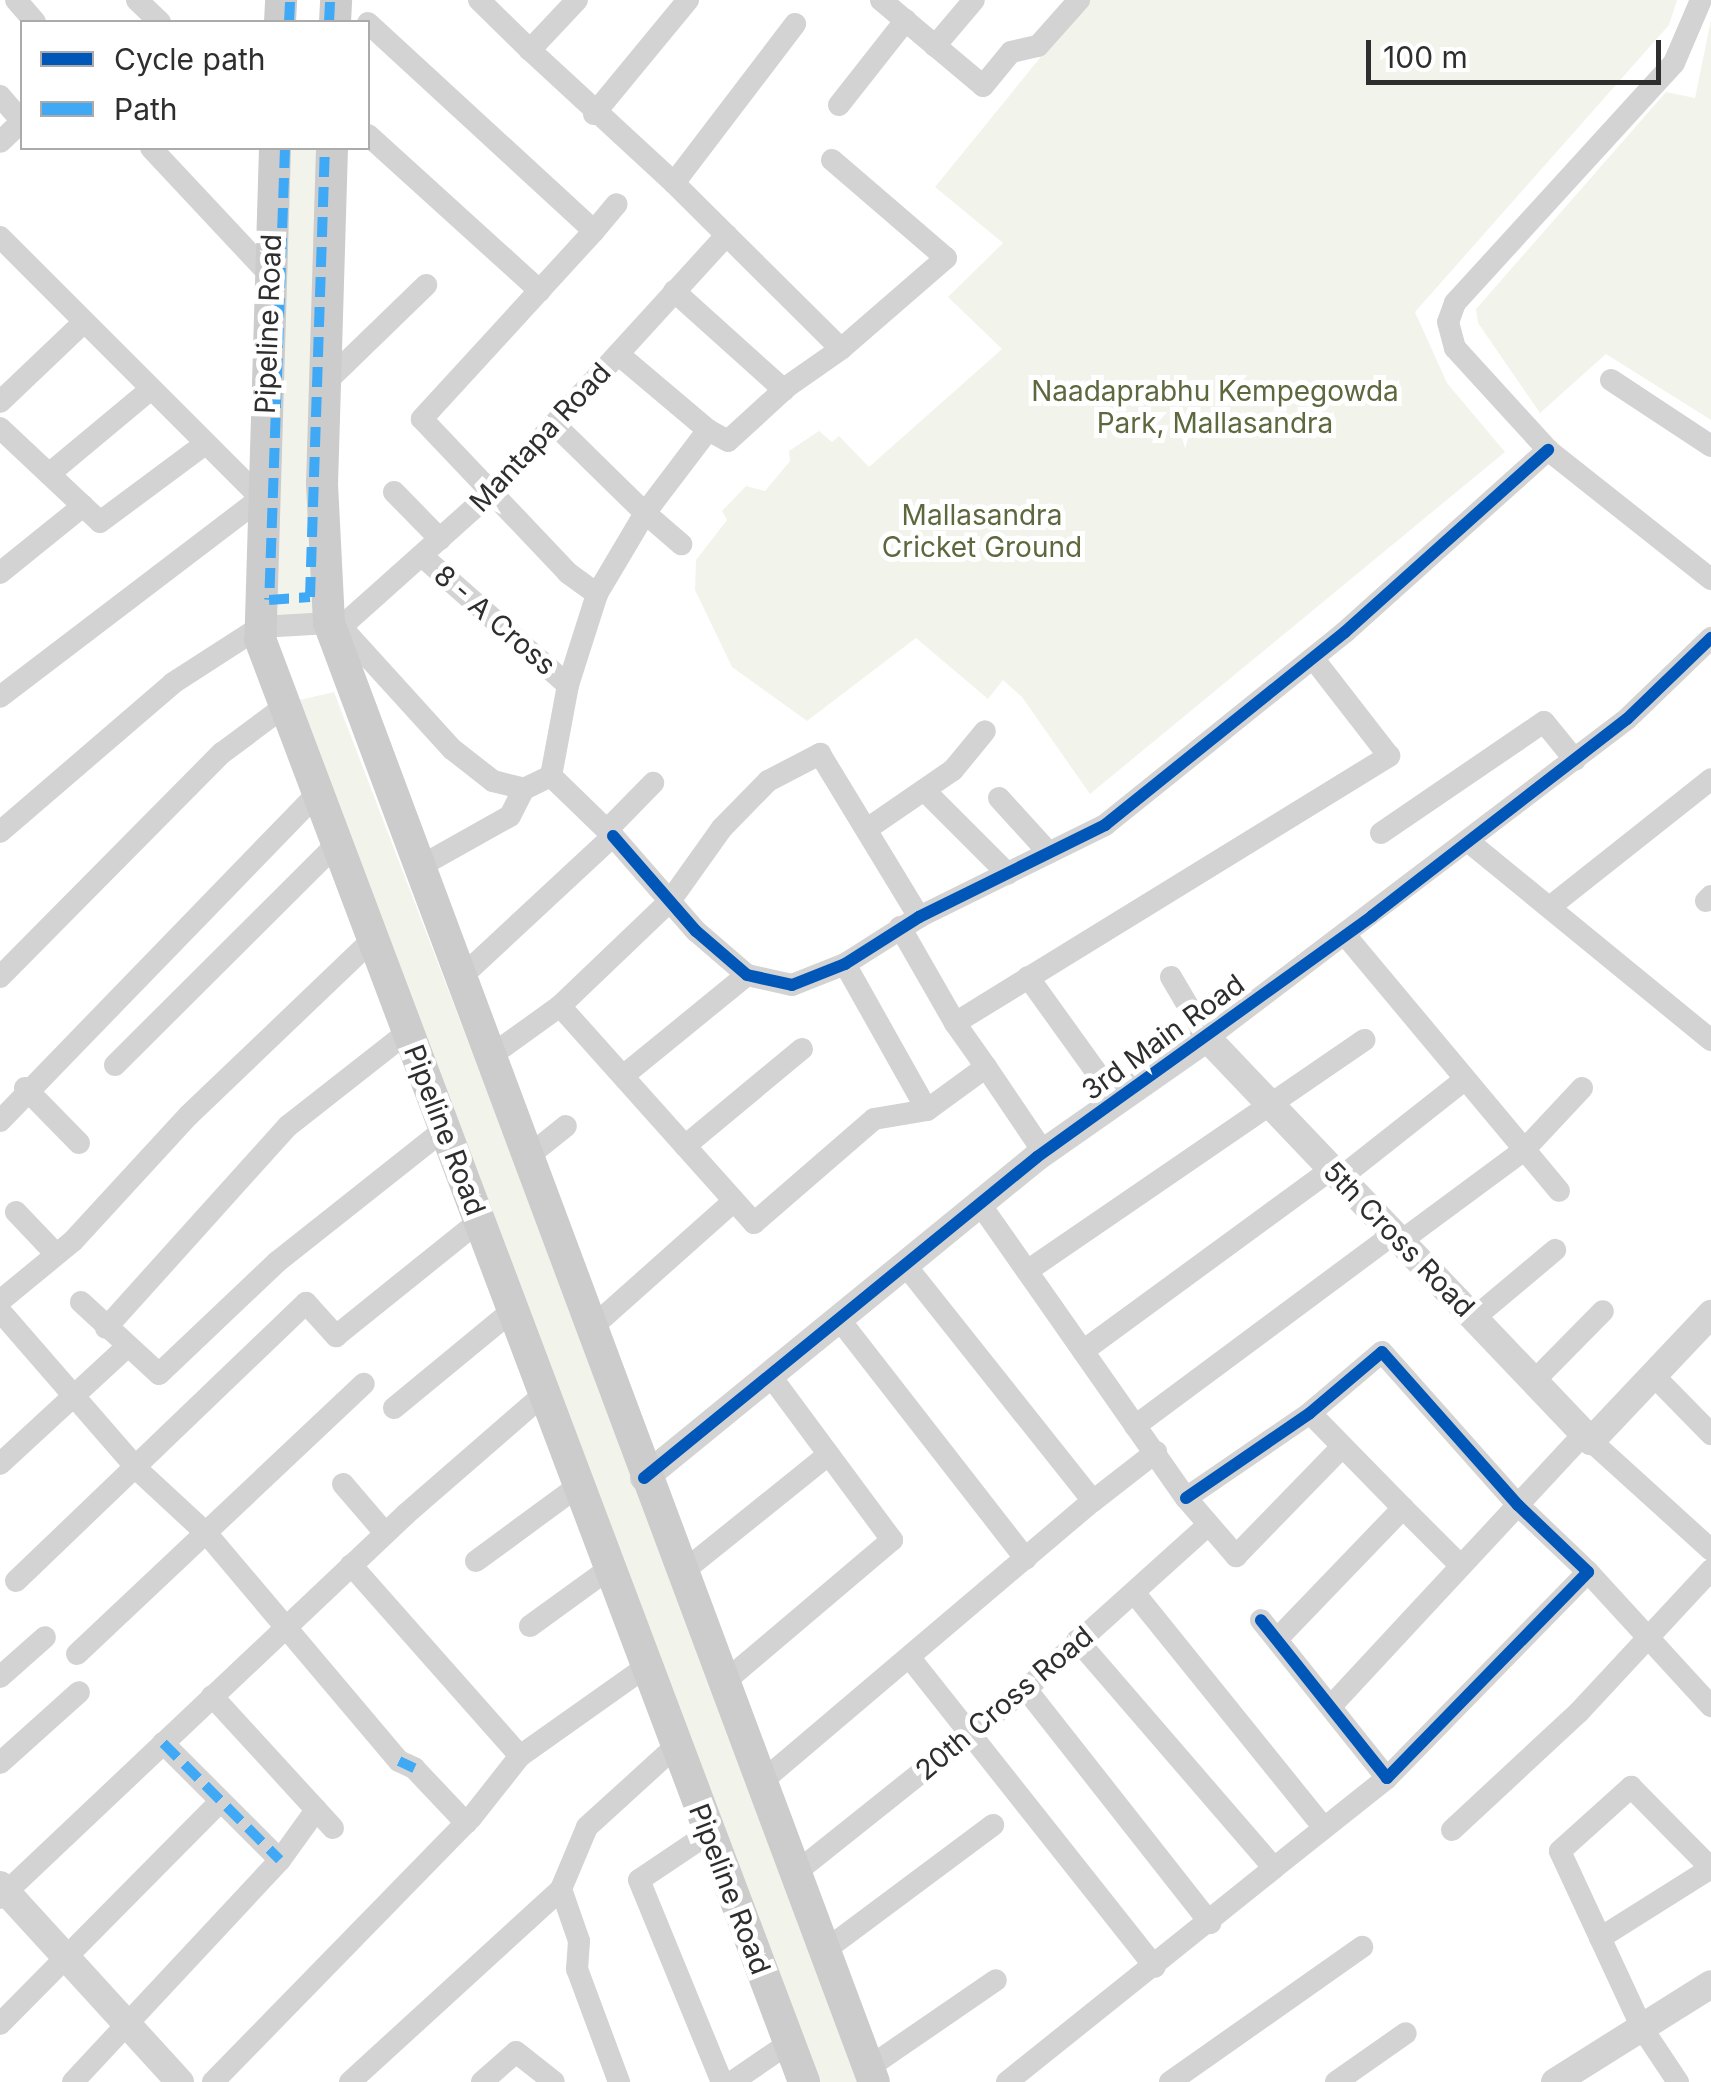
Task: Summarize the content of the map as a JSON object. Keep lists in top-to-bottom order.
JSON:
{
  "streets": {
    "main road": ["Pipeline Road"],
    "street": [
      "Mantapa Road",
      "8 - A Cross",
      "3rd Main Road",
      "5th Cross Road",
      "20th Cross Road"
    ]
  },
  "crossings": [
    ["Pipeline Road", "Mantapa Road"],
    ["Pipeline Road", "3rd Main Road"],
    ["Pipeline Road", "20th Cross Road"],
    ["Mantapa Road", "8 - A Cross"],
    ["3rd Main Road", "5th Cross Road"]
  ],
  "parks": ["Naadaprabhu Kempegowda Park, Mallasandra", "Mallasandra Cricket Ground"],
  "legend": ["Cycle path", "Path"],
  "scale_bar": "100 m"
}
